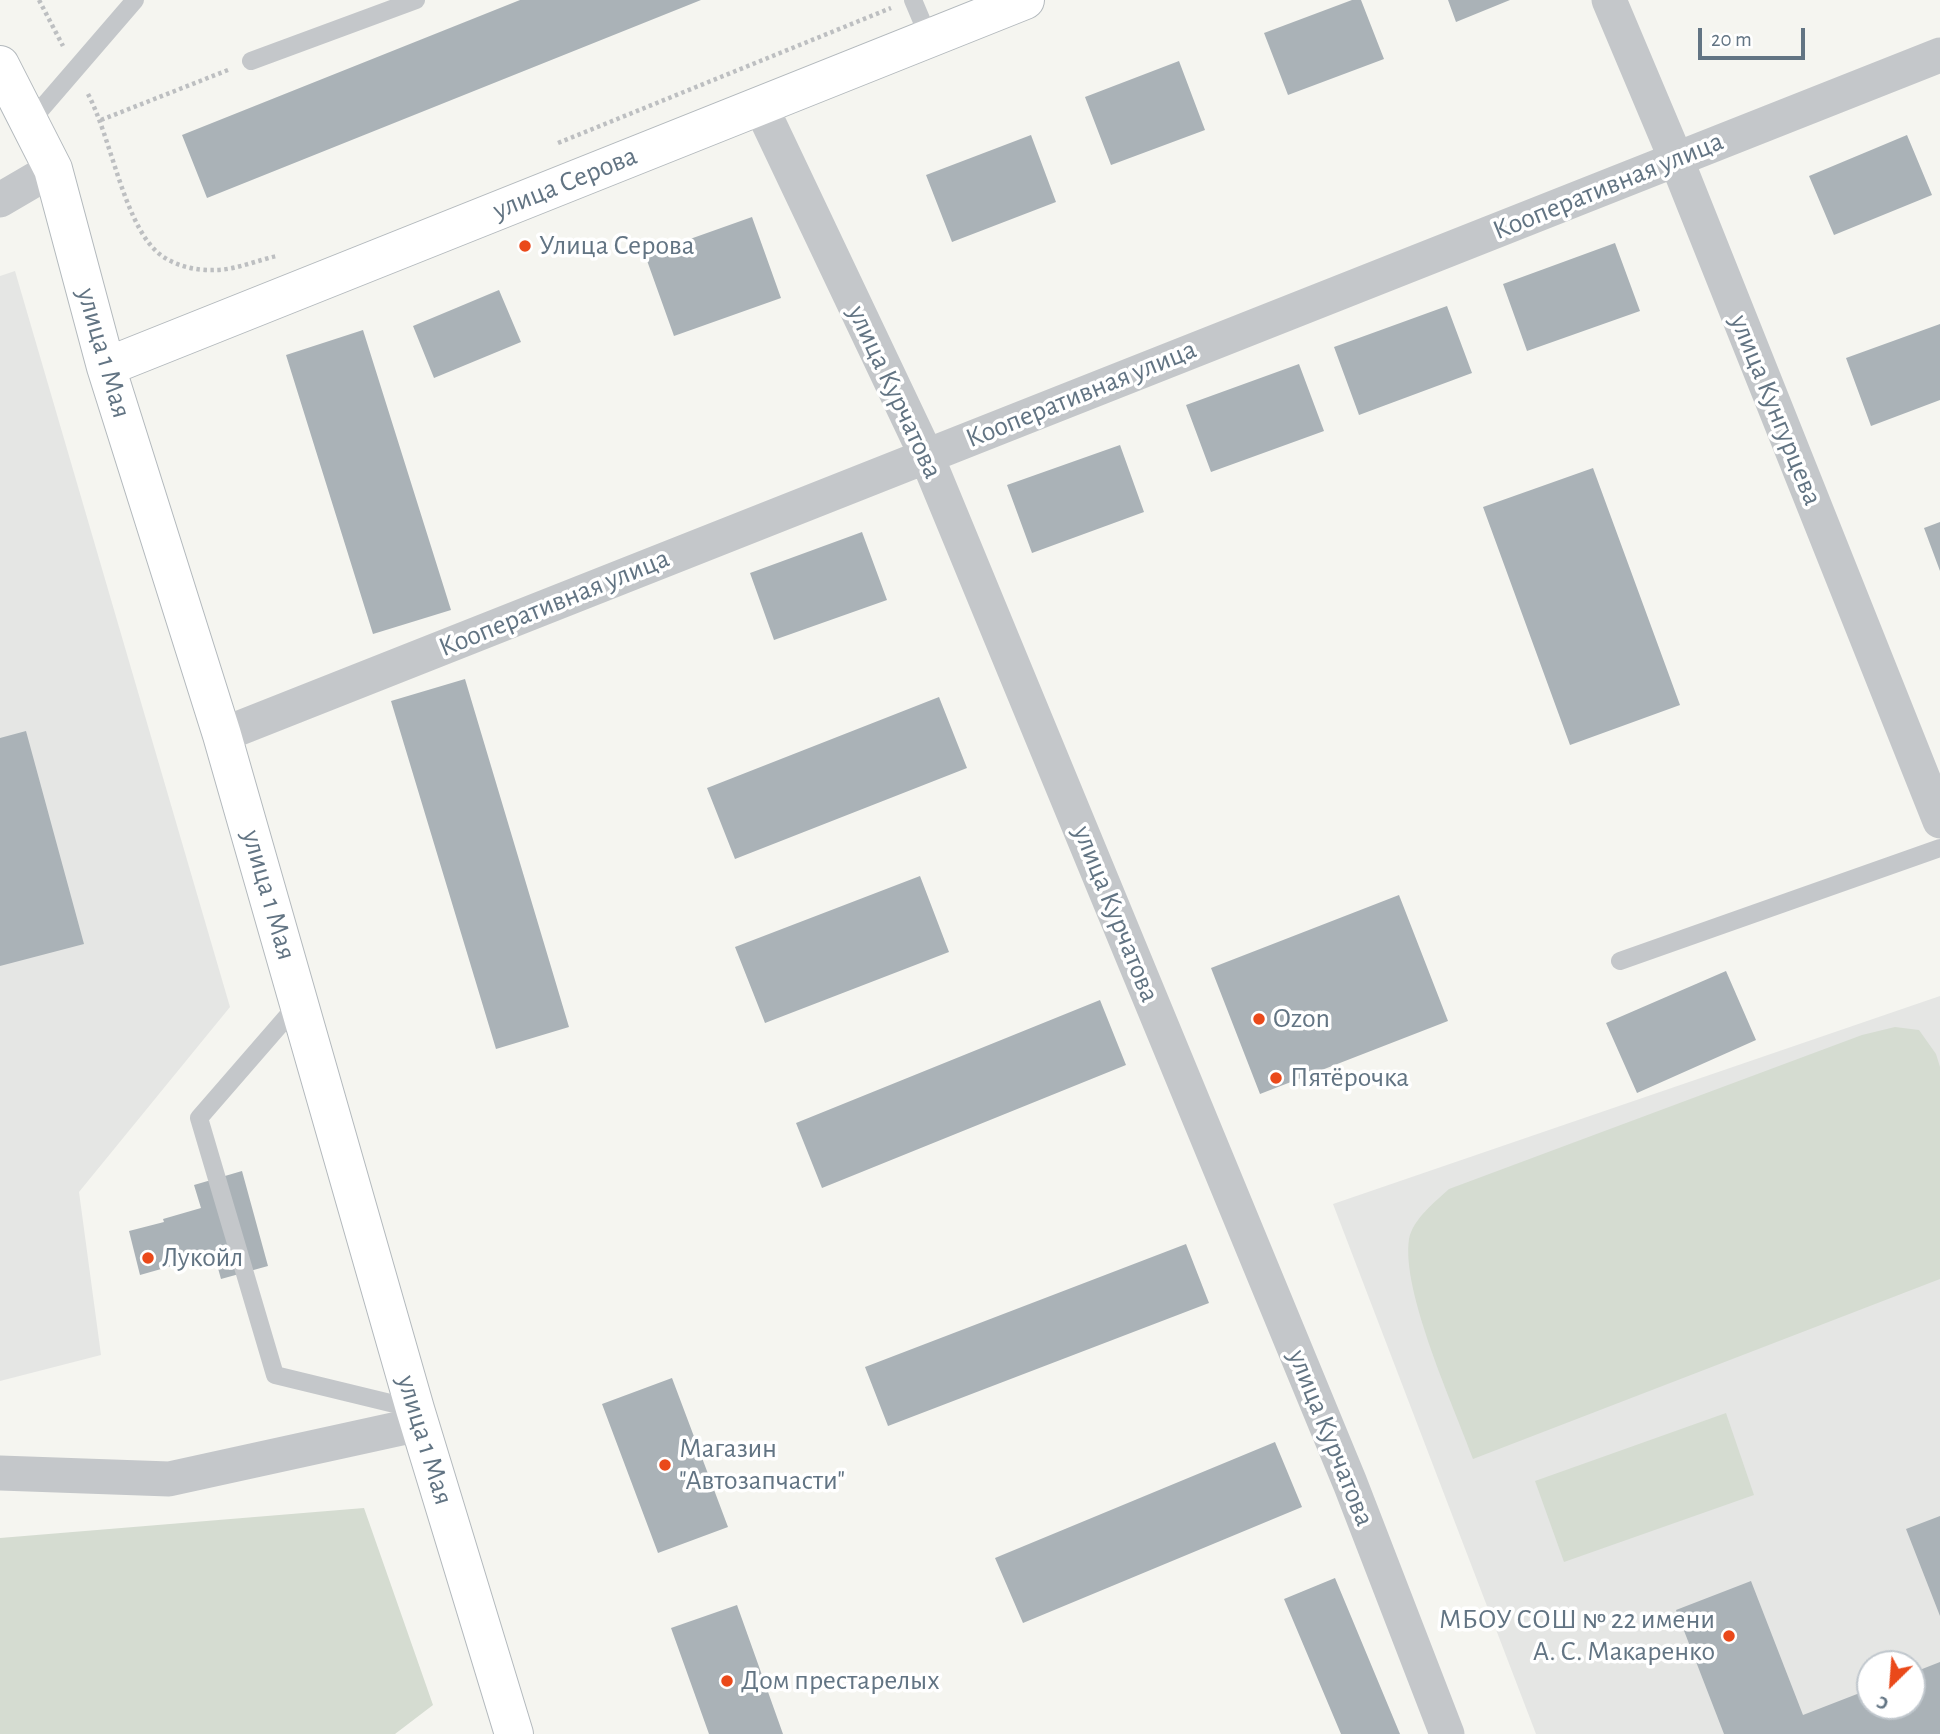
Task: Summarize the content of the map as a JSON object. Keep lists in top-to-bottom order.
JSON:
{
  "streets": {
    "main road": ["улица Серова", "улица 1 Мая"],
    "street": ["Кооперативная улица", "улица Курчатова", "улица Кунгурцева"]
  },
  "crossings": [
    ["улица Серова", "улица 1 Мая"],
    ["улица Серова", "улица Курчатова"],
    ["Кооперативная улица", "улица 1 Мая"],
    ["Кооперативная улица", "улица Курчатова"],
    ["Кооперативная улица", "улица Кунгурцева"]
  ],
  "places": [
    "Улица Серова",
    "Ozon",
    "Пятёрочка",
    "Лукойл",
    "Магазин \"Автозапчасти\"",
    "МБОУ СОШ № 22 имени А. С. Макаренко",
    "Дом престарелых"
  ],
  "scale_bar": "20 m",
  "north": "bottom left"
}
